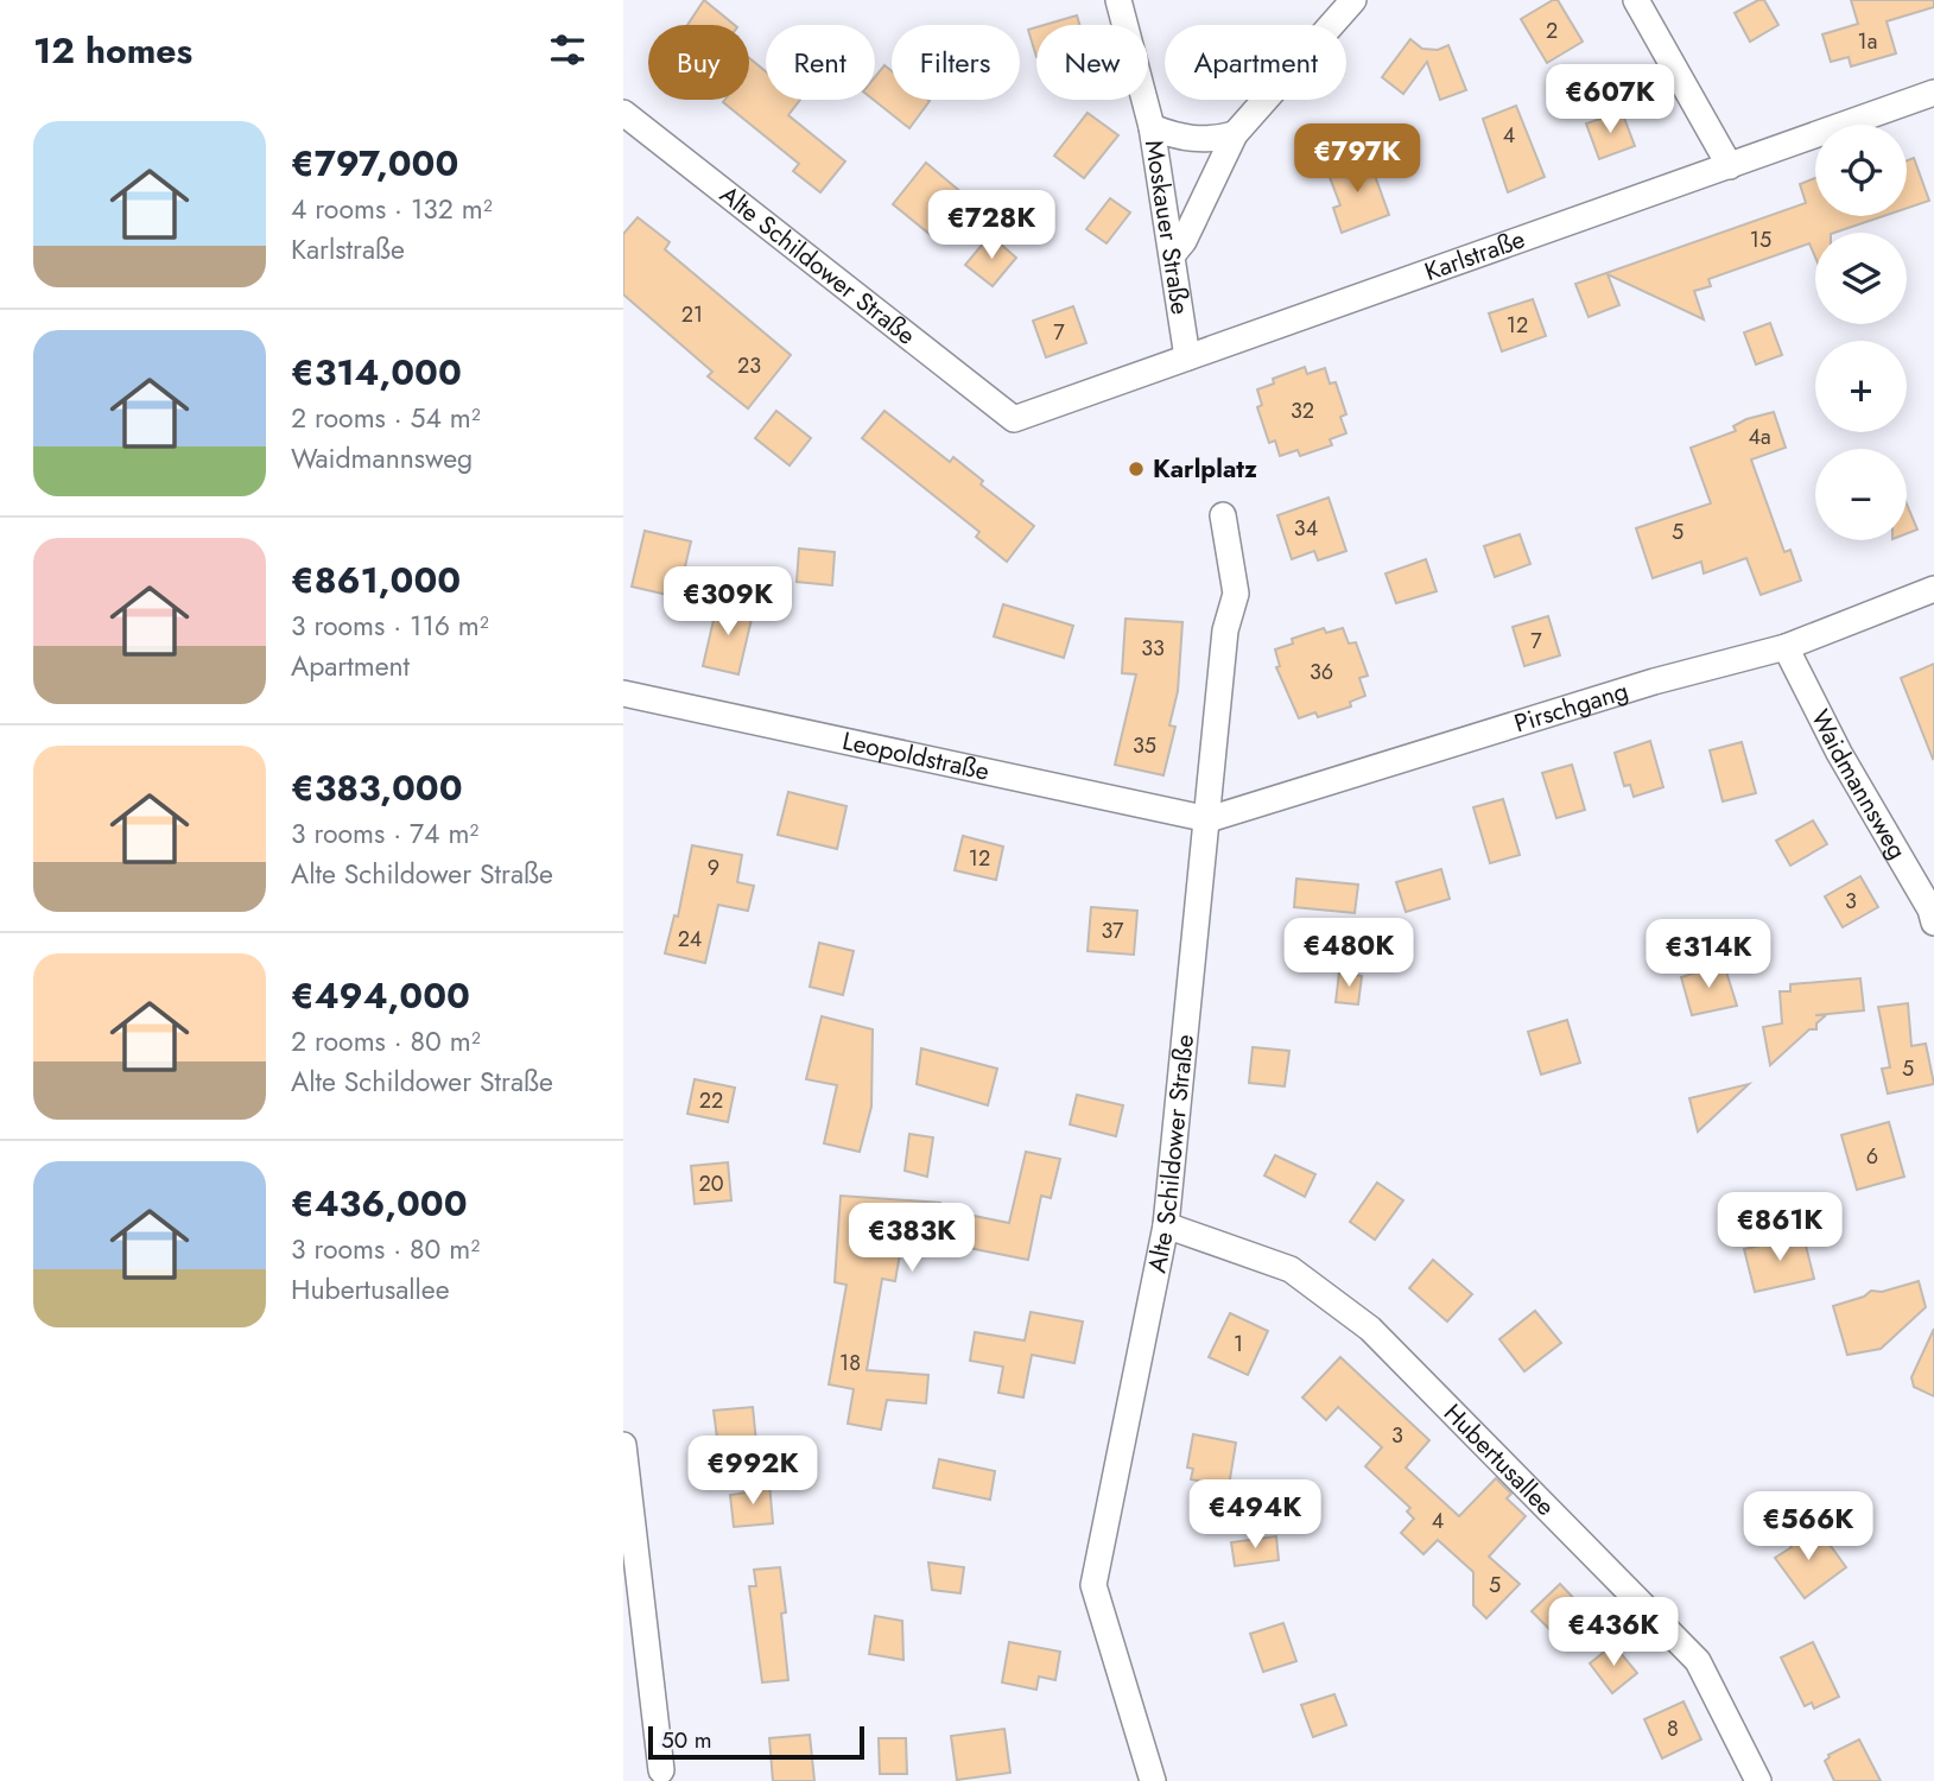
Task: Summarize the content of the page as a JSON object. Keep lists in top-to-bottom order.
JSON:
{
  "streets": {
    "street": [
      "Moskauer Straße",
      "Karlstraße",
      "Alte Schildower Straße",
      "Pirschgang",
      "Leopoldstraße",
      "Waidmannsweg",
      "Hubertusallee"
    ]
  },
  "crossings": [
    ["Moskauer Straße", "Karlstraße"],
    ["Karlstraße", "Alte Schildower Straße"],
    ["Alte Schildower Straße", "Pirschgang"],
    ["Alte Schildower Straße", "Leopoldstraße"],
    ["Alte Schildower Straße", "Hubertusallee"],
    ["Pirschgang", "Leopoldstraße"],
    ["Pirschgang", "Waidmannsweg"]
  ],
  "places": ["Karlplatz"],
  "house_numbers": [
    "2",
    "1a",
    "4",
    "15",
    "21",
    "12",
    "7",
    "23",
    "32",
    "4a",
    "34",
    "5",
    "7",
    "33",
    "36",
    "35",
    "12",
    "9",
    "3",
    "37",
    "24",
    "5",
    "22",
    "6",
    "20",
    "1",
    "18",
    "3",
    "4",
    "5",
    "8"
  ],
  "scale_bar": "50 m",
  "page": {
    "heading": "12 homes",
    "chip": [
      "Buy",
      "Rent",
      "Filters",
      "New",
      "Apartment"
    ],
    "price": [
      "€607K",
      "€797K",
      "€728K",
      "€309K",
      "€480K",
      "€314K",
      "€861K",
      "€383K",
      "€992K",
      "€494K",
      "€566K",
      "€436K"
    ],
    "list": [
      {
        "name": "€797,000",
        "note": "4 rooms · 132 m² · Karlstraße"
      },
      {
        "name": "€314,000",
        "note": "2 rooms · 54 m² · Waidmannsweg"
      },
      {
        "name": "€861,000",
        "note": "3 rooms · 116 m² · Apartment"
      },
      {
        "name": "€383,000",
        "note": "3 rooms · 74 m² · Alte Schildower Straße"
      },
      {
        "name": "€494,000",
        "note": "2 rooms · 80 m² · Alte Schildower Straße"
      },
      {
        "name": "€436,000",
        "note": "3 rooms · 80 m² · Hubertusallee"
      }
    ],
    "map_buttons": ["+", "−"],
    "scale": "50 m"
  }
}
